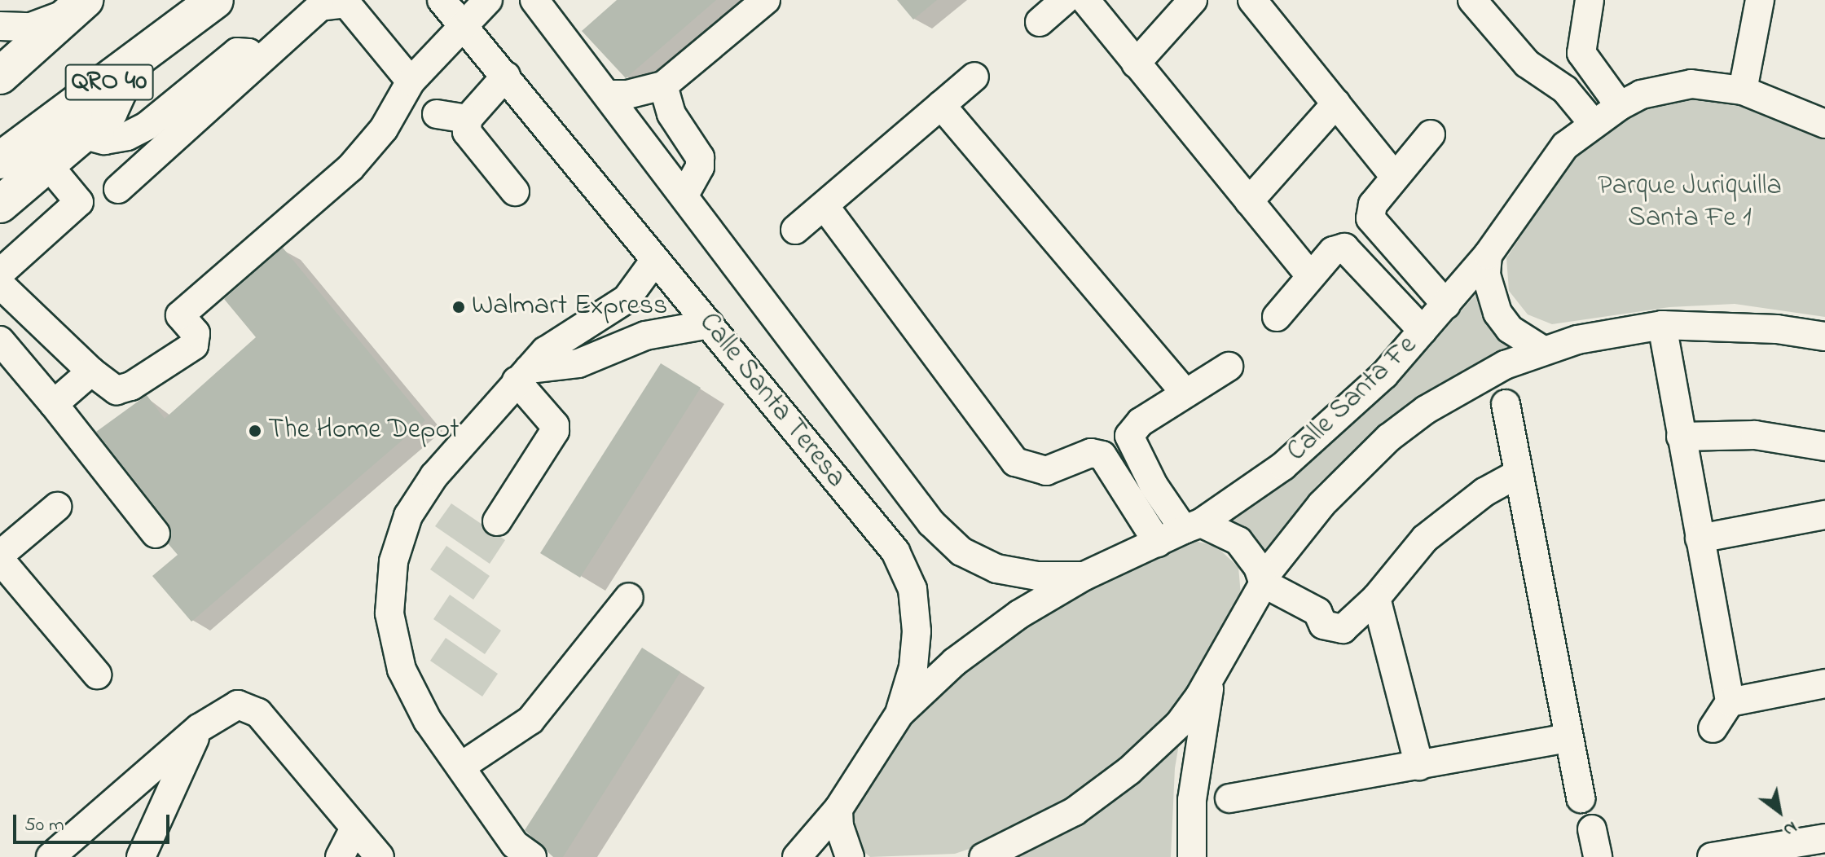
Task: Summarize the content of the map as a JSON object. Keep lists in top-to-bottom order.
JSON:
{
  "streets": {
    "highway": ["QRO 40"],
    "street": ["Calle Santa Fe", "Calle Santa Teresa"]
  },
  "crossings": [
    ["Calle Santa Fe", "Calle Santa Teresa"]
  ],
  "parks": ["Parque Juriquilla Santa Fe 1"],
  "places": ["Walmart Express", "The Home Depot"],
  "scale_bar": "50 m",
  "north": "bottom right"
}
